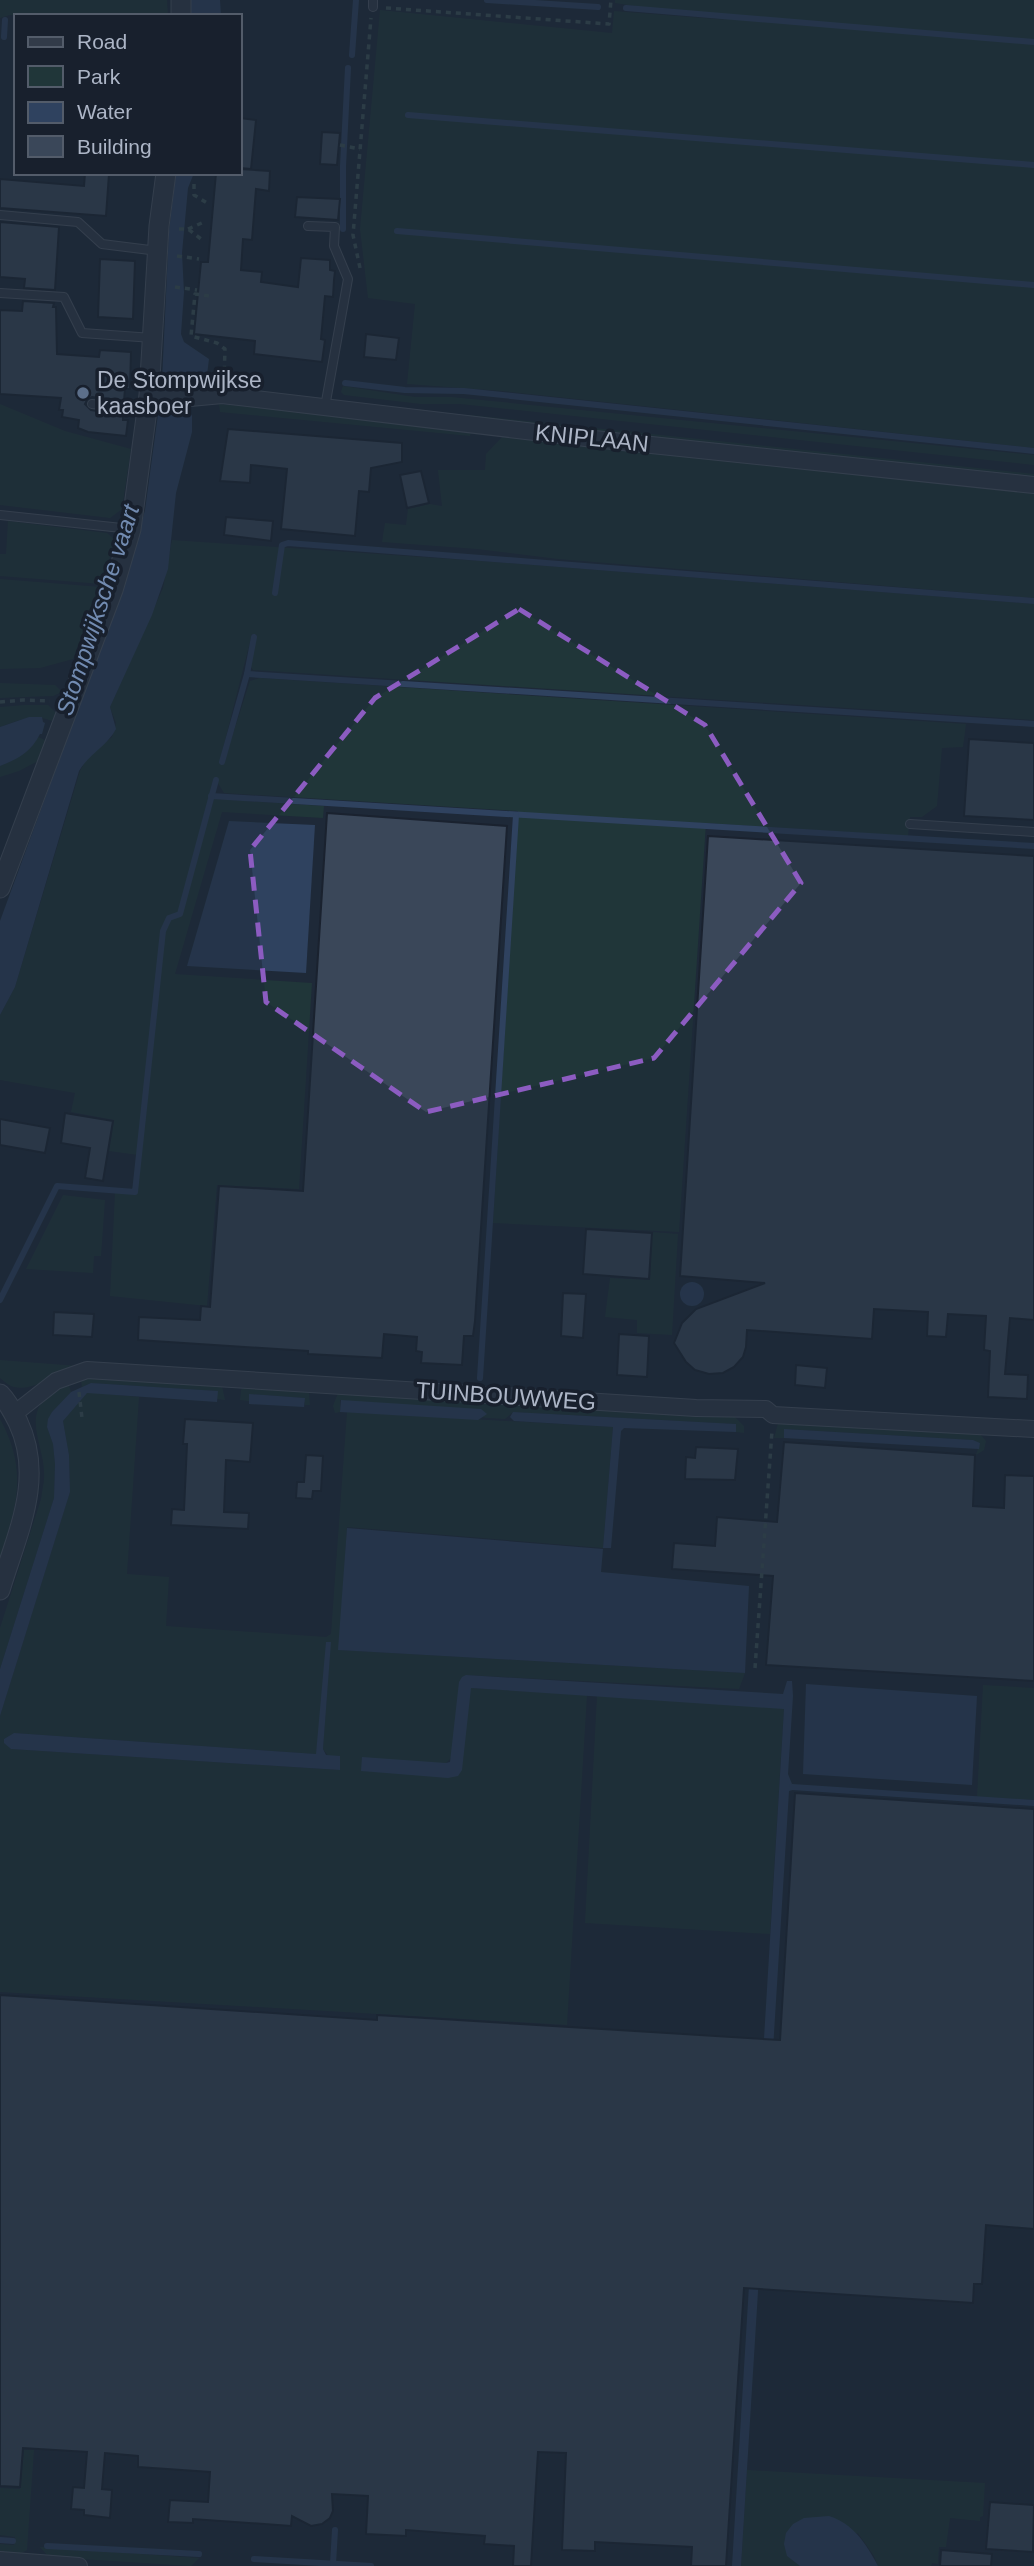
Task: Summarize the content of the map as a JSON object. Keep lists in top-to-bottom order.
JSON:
{
  "streets": {
    "street": ["KNIPLAAN", "TUINBOUWWEG"]
  },
  "water": ["Stompwijksche vaart"],
  "places": ["De Stompwijkse kaasboer"],
  "legend": [
    "Road",
    "Park",
    "Water",
    "Building"
  ]
}
